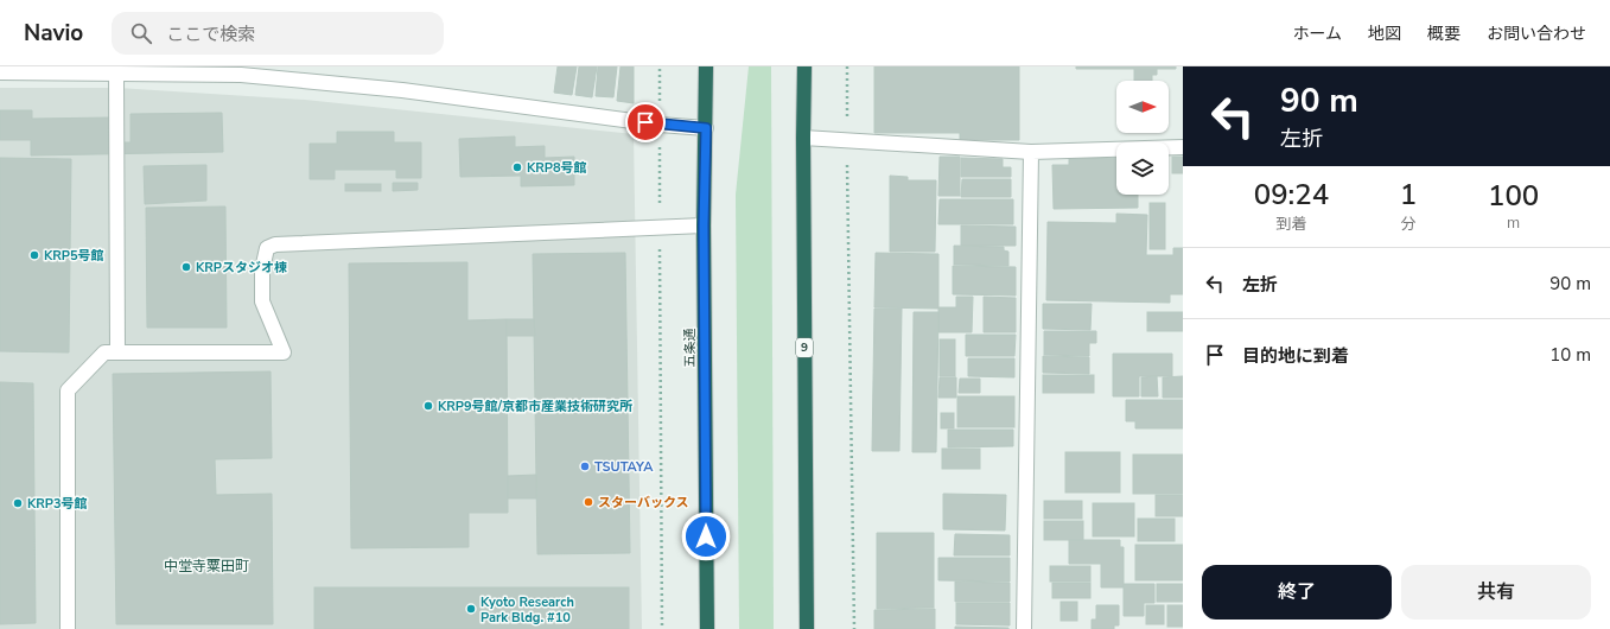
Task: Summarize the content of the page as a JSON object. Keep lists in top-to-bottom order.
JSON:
{
  "streets": {
    "highway": ["五条通", "9"]
  },
  "districts": ["中堂寺粟田町"],
  "places": [
    "KRP8号館",
    "KRP5号館",
    "KRPスタジオ棟",
    "KRP9号館/京都市産業技術研究所",
    "TSUTAYA",
    "スターバックス",
    "KRP3号館",
    "Kyoto Research Park Bldg. #10"
  ],
  "north": "right",
  "page": {
    "header": "Navio",
    "search": "ここで検索",
    "nav": [
      "ホーム",
      "地図",
      "概要",
      "お問い合わせ"
    ],
    "turn": ["90 m", "左折"],
    "eta": [
      "09:24",
      "到着",
      "1",
      "分",
      "100",
      "m"
    ],
    "list": [
      {
        "name": "左折",
        "value": "90 m"
      },
      {
        "name": "目的地に到着",
        "value": "10 m"
      }
    ],
    "buttons": ["終了", "共有"]
  }
}
